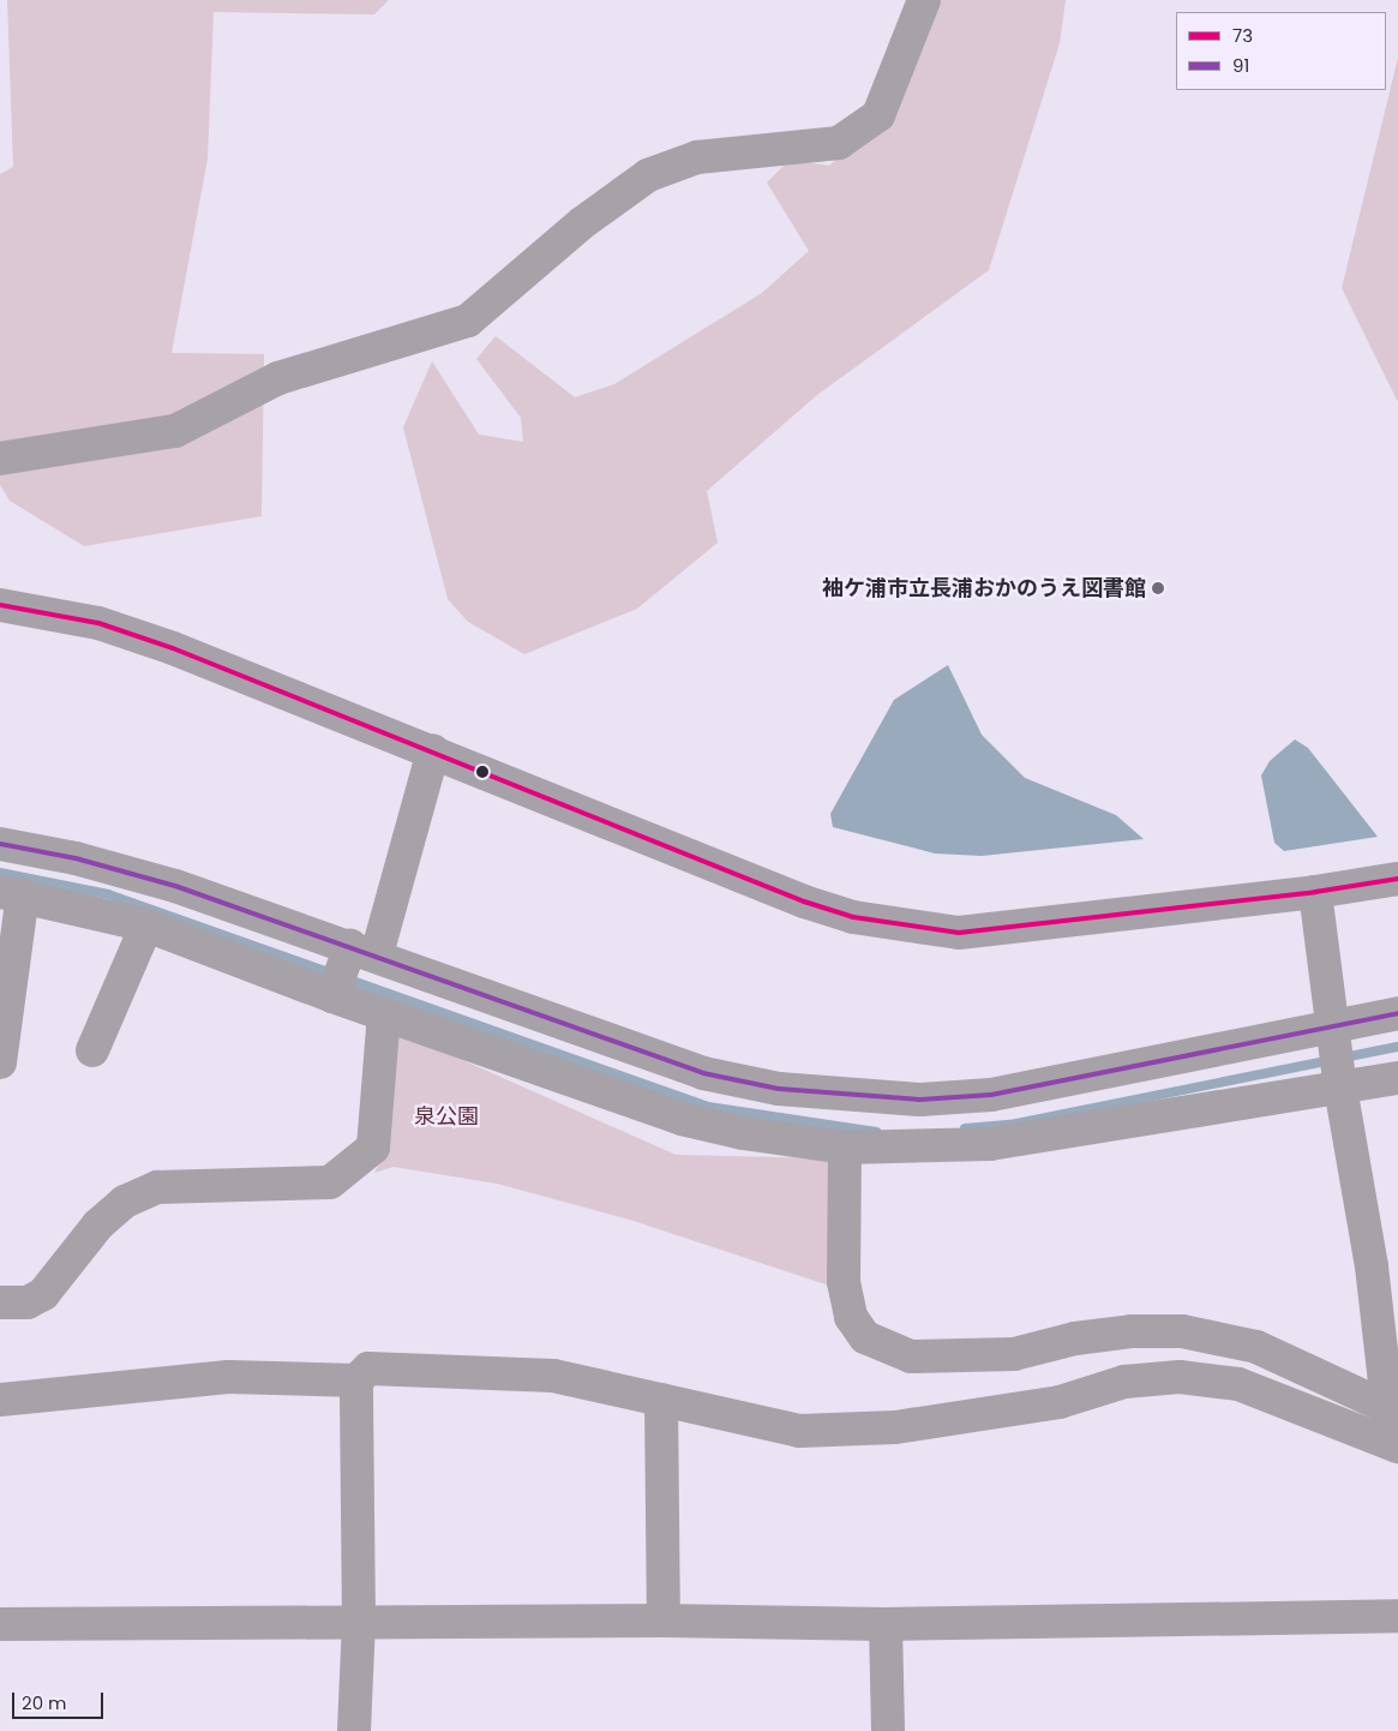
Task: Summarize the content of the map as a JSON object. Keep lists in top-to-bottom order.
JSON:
{
  "parks": ["泉公園"],
  "places": ["袖ケ浦市立長浦おかのうえ図書館"],
  "lines": ["transit line 73", "transit line 91"],
  "legend": ["73", "91"],
  "scale_bar": "20 m"
}
